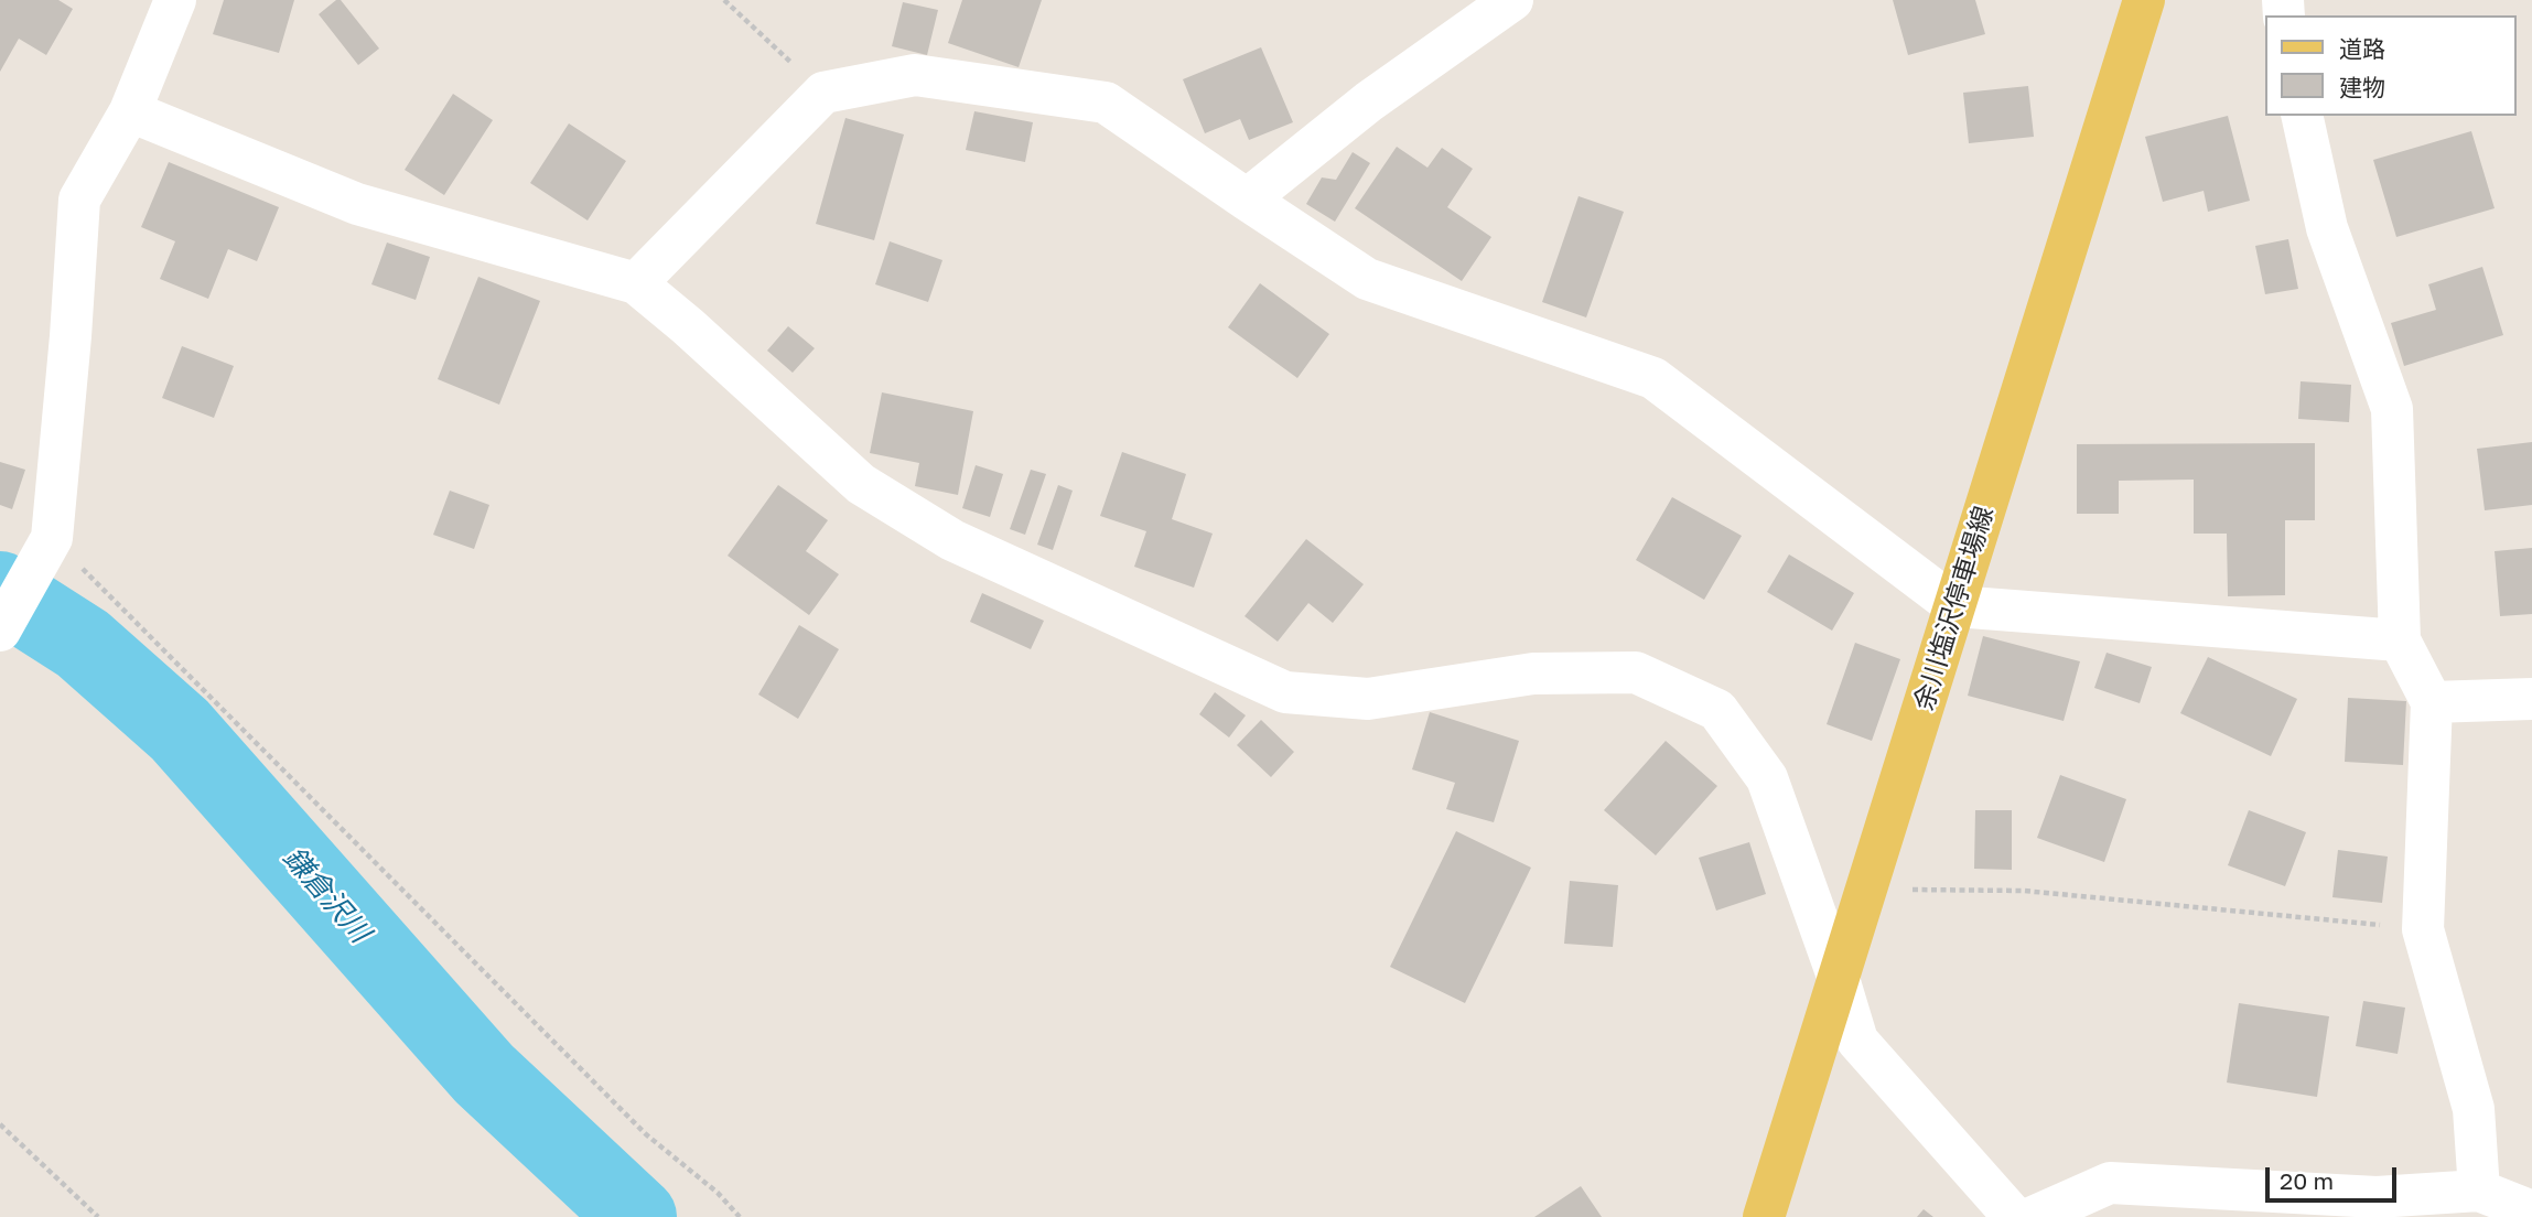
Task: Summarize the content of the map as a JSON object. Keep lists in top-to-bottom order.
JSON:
{
  "streets": {
    "main road": ["余川塩沢停車場線"]
  },
  "water": ["鎌倉沢川"],
  "legend": ["道路", "建物"],
  "scale_bar": "20 m"
}
